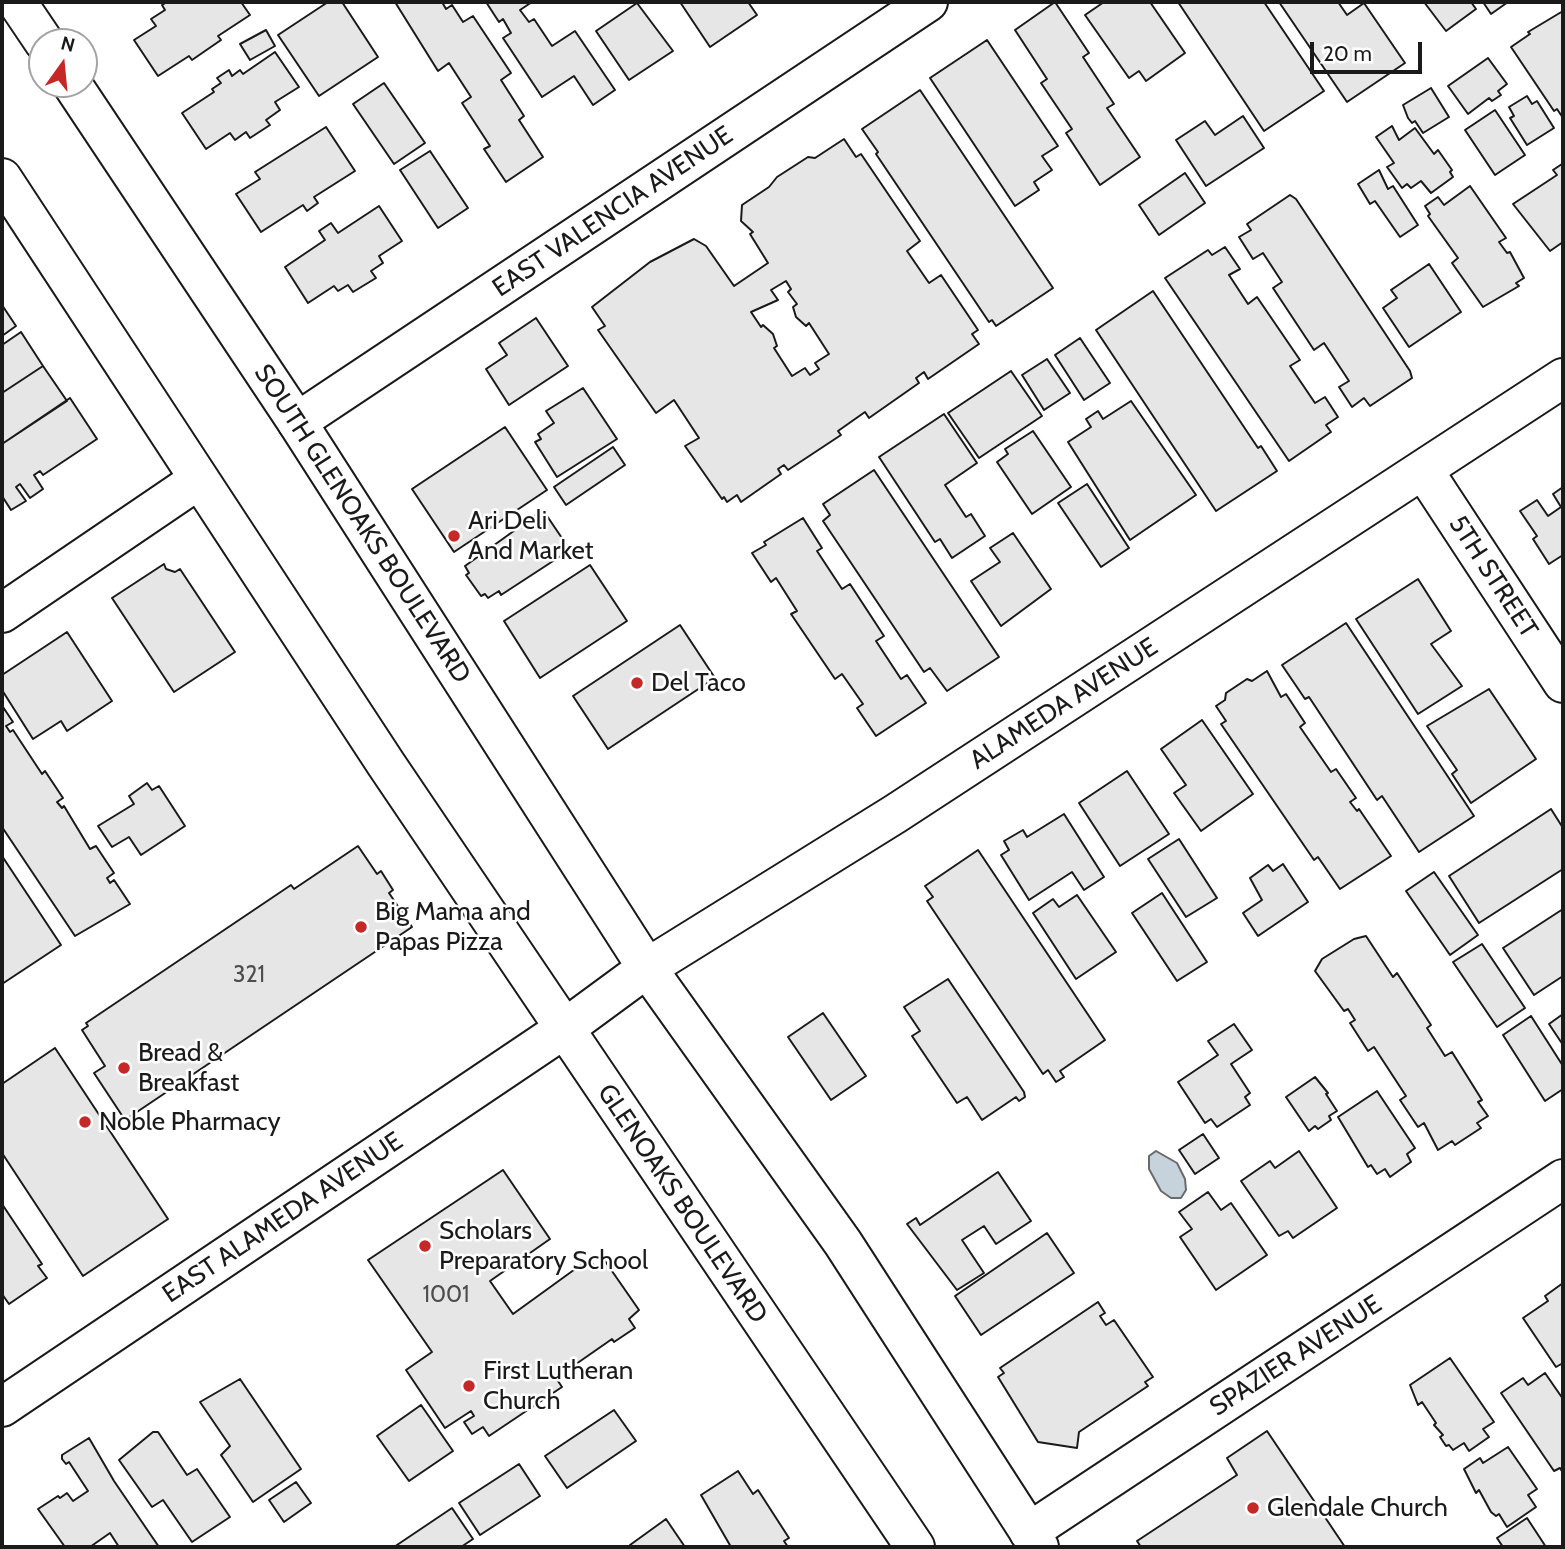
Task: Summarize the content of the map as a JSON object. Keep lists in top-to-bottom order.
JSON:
{
  "streets": {
    "main road": [
      "EAST VALENCIA AVENUE",
      "SOUTH GLENOAKS BOULEVARD",
      "5TH STREET",
      "ALAMEDA AVENUE",
      "GLENOAKS BOULEVARD",
      "EAST ALAMEDA AVENUE",
      "SPAZIER AVENUE"
    ]
  },
  "crossings": [
    ["EAST VALENCIA AVENUE", "SOUTH GLENOAKS BOULEVARD"],
    ["SOUTH GLENOAKS BOULEVARD", "ALAMEDA AVENUE"],
    ["5TH STREET", "ALAMEDA AVENUE"],
    ["ALAMEDA AVENUE", "GLENOAKS BOULEVARD"],
    ["ALAMEDA AVENUE", "EAST ALAMEDA AVENUE"],
    ["GLENOAKS BOULEVARD", "EAST ALAMEDA AVENUE"]
  ],
  "places": [
    "Ari Deli And Market",
    "Del Taco",
    "Big Mama and Papas Pizza",
    "Bread & Breakfast",
    "Noble Pharmacy",
    "Scholars Preparatory School",
    "First Lutheran Church",
    "Glendale Church"
  ],
  "house_numbers": ["321", "1001"],
  "scale_bar": "20 m",
  "north": "top"
}
